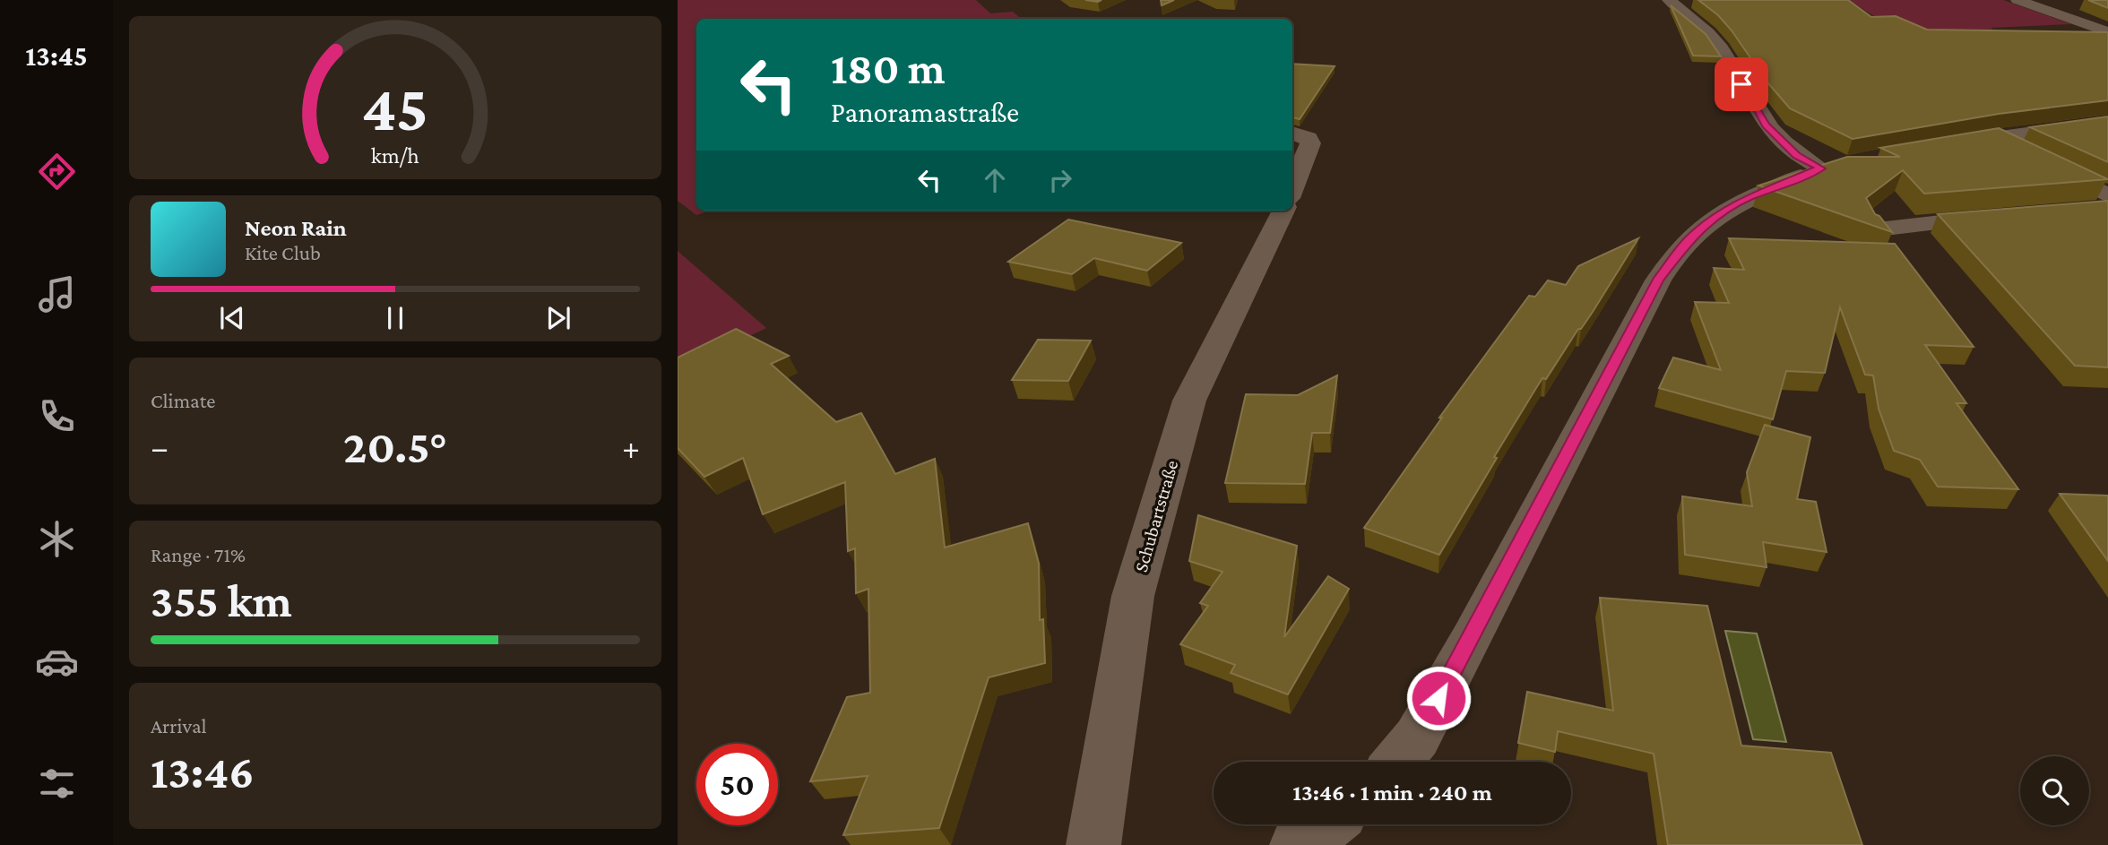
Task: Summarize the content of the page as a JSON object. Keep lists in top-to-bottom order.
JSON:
{
  "streets": {
    "street": ["Schubartstraße"]
  },
  "page": {
    "tabs": "13:45",
    "turn": ["180 m", "Panoramastraße"],
    "song": ["Neon Rain", "Kite Club"],
    "tile": [
      "Climate",
      ["Range · 71%", "355 km"],
      ["Arrival", "13:46"]
    ],
    "heat": ["−", "20.5°", "+"],
    "limit": "50",
    "trip": "13:46 · 1 min · 240 m",
    "gauge": ["45", "km/h"]
  }
}
